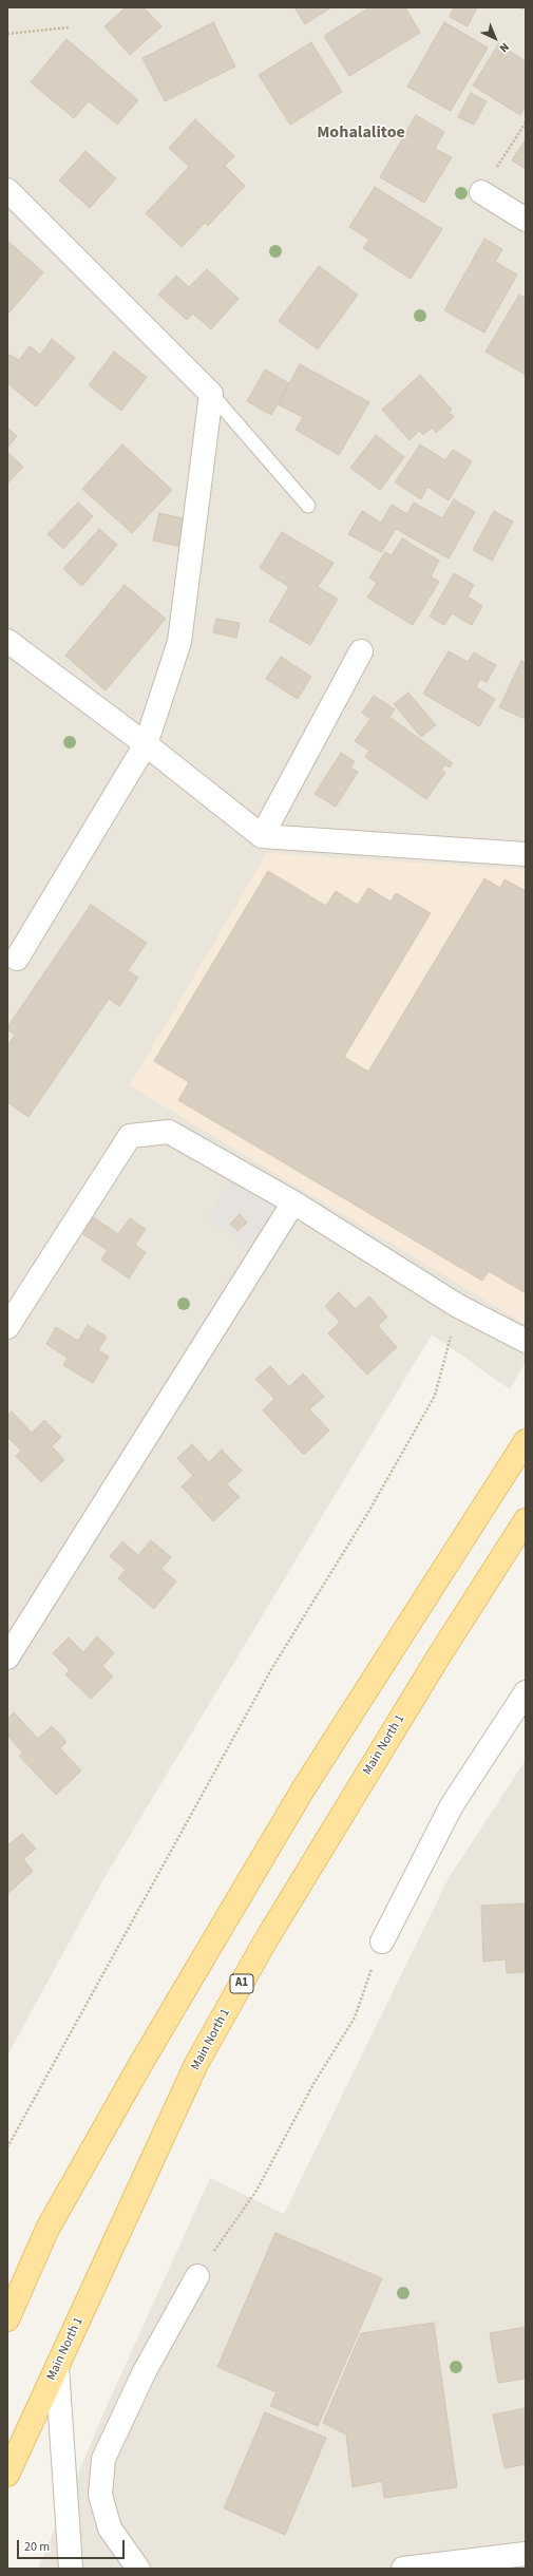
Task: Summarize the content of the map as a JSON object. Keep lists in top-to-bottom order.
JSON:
{
  "streets": {
    "main road": ["Main North 1", "A1"]
  },
  "districts": ["Mohalalitoe"],
  "scale_bar": "20 m",
  "north": "bottom right"
}
